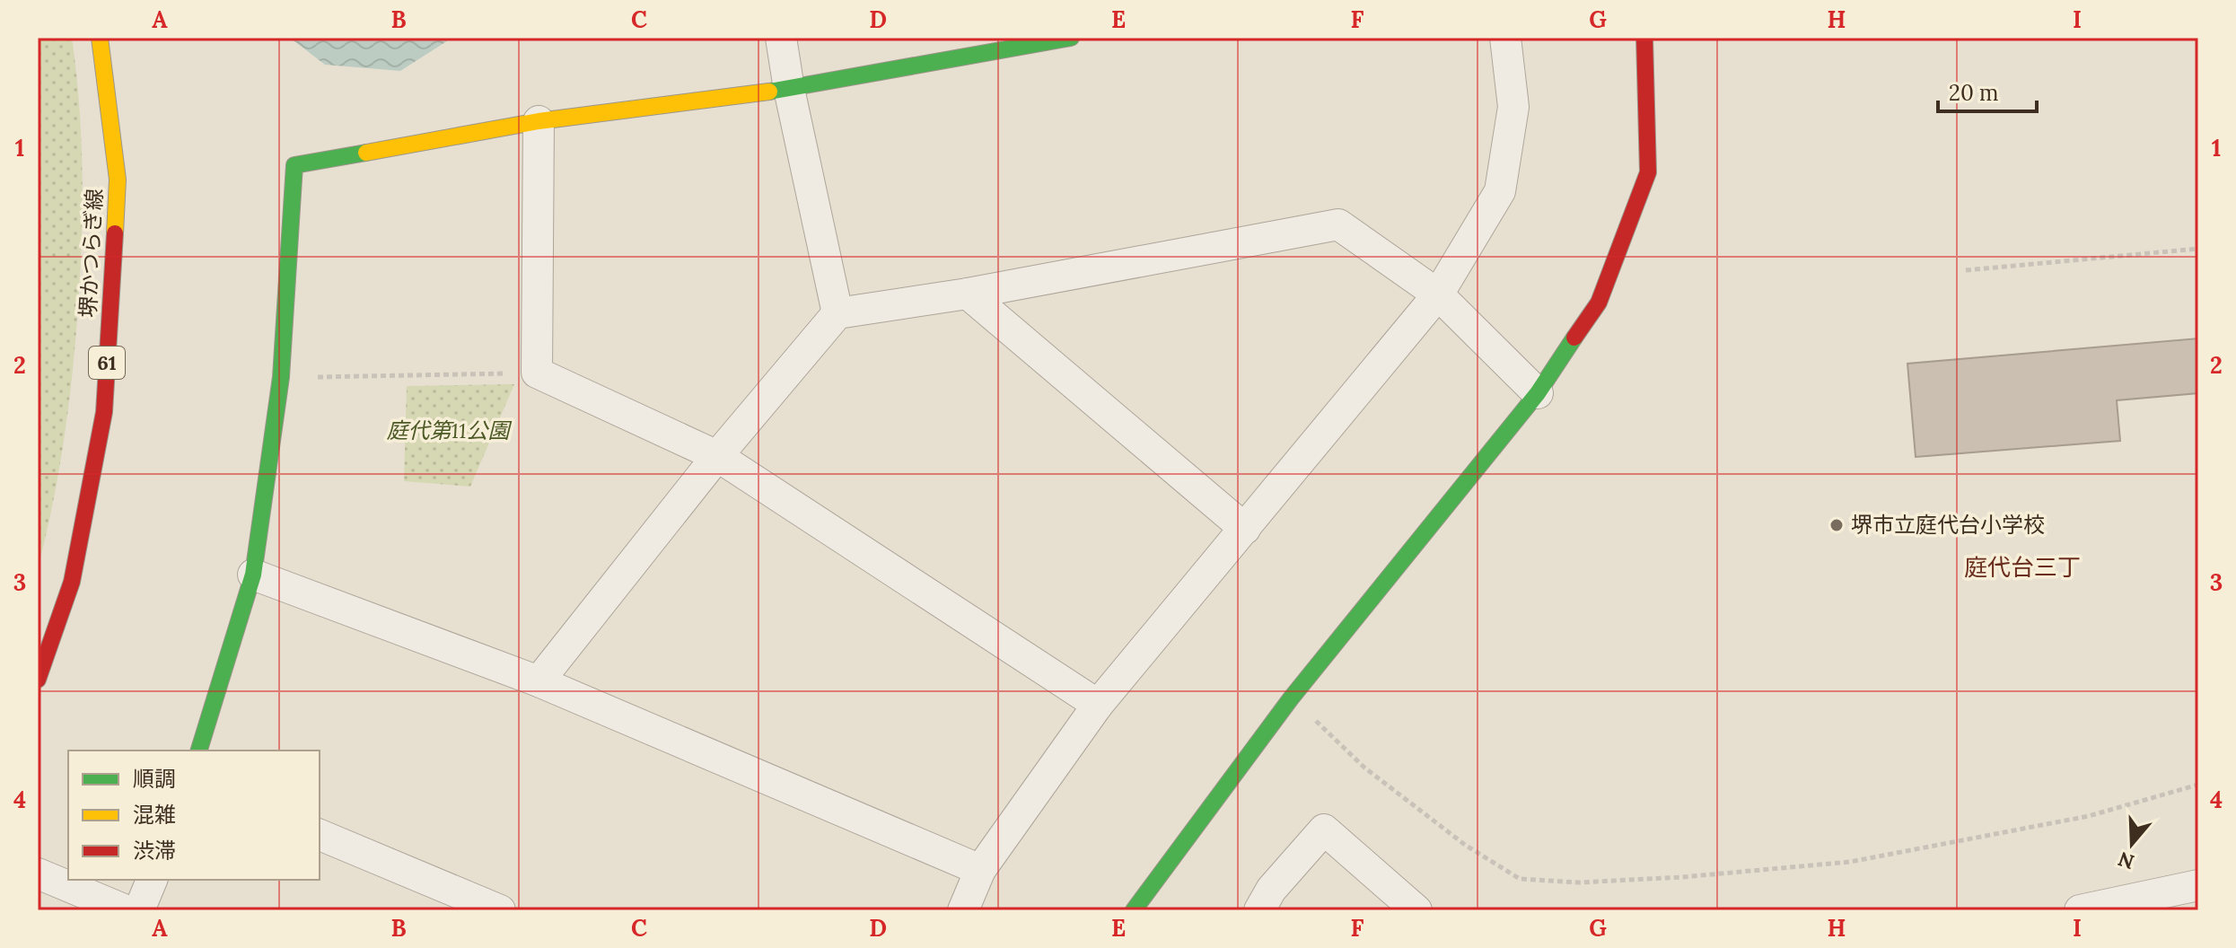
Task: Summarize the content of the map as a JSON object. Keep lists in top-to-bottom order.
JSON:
{
  "streets": {
    "street": ["堺かつらぎ線", "61"]
  },
  "districts": ["庭代台三丁"],
  "parks": ["庭代第11公園"],
  "places": ["堺市立庭代台小学校"],
  "legend": ["順調", "混雑", "渋滞"],
  "scale_bar": "20 m",
  "north": "bottom",
  "grid": {
    "columns": [
      "A",
      "B",
      "C",
      "D",
      "E",
      "F",
      "G",
      "H",
      "I"
    ],
    "rows": [
      "1",
      "2",
      "3",
      "4"
    ]
  }
}
